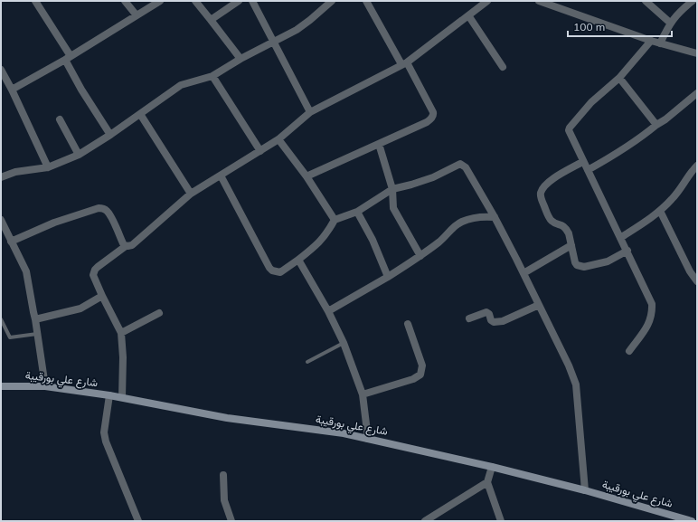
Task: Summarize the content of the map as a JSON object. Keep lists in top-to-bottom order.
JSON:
{
  "streets": {
    "main road": ["شارع علي بورقيبة"]
  },
  "scale_bar": "100 m"
}
